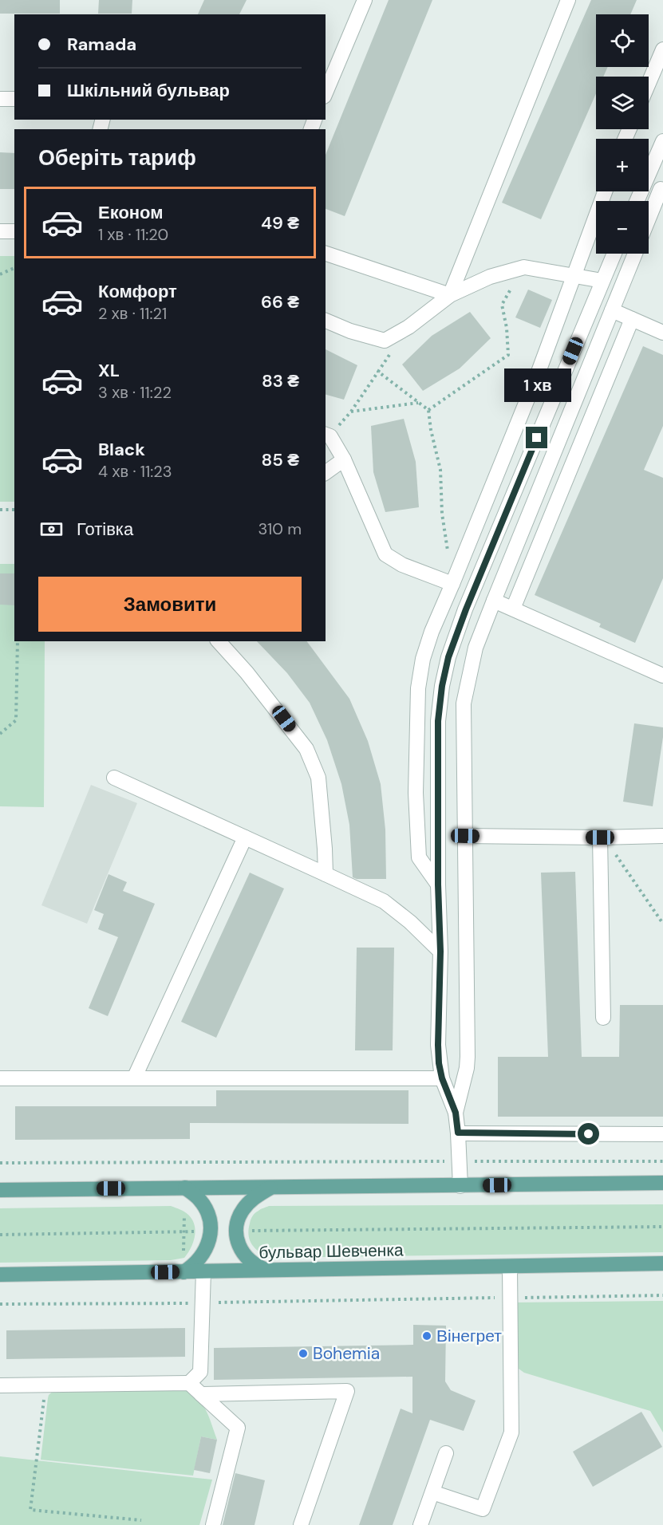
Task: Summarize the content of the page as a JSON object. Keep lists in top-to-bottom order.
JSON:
{
  "streets": {
    "main road": ["бульвар Шевченка"]
  },
  "places": ["Вінегрет", "Bohemia"],
  "page": {
    "map_buttons": ["+", "−"],
    "banner": ["Ramada", "Шкільний бульвар"],
    "heading": "Оберіть тариф",
    "list": [
      {
        "name": "Економ",
        "note": "1 хв · 11:20",
        "value": "49 ₴"
      },
      {
        "name": "Комфорт",
        "note": "2 хв · 11:21",
        "value": "66 ₴"
      },
      {
        "name": "XL",
        "note": "3 хв · 11:22",
        "value": "83 ₴"
      },
      {
        "name": "Black",
        "note": "4 хв · 11:23",
        "value": "85 ₴"
      }
    ],
    "bubble": "1 хв",
    "pay": ["Готівка", "310 m"],
    "buttons": "Замовити"
  }
}
